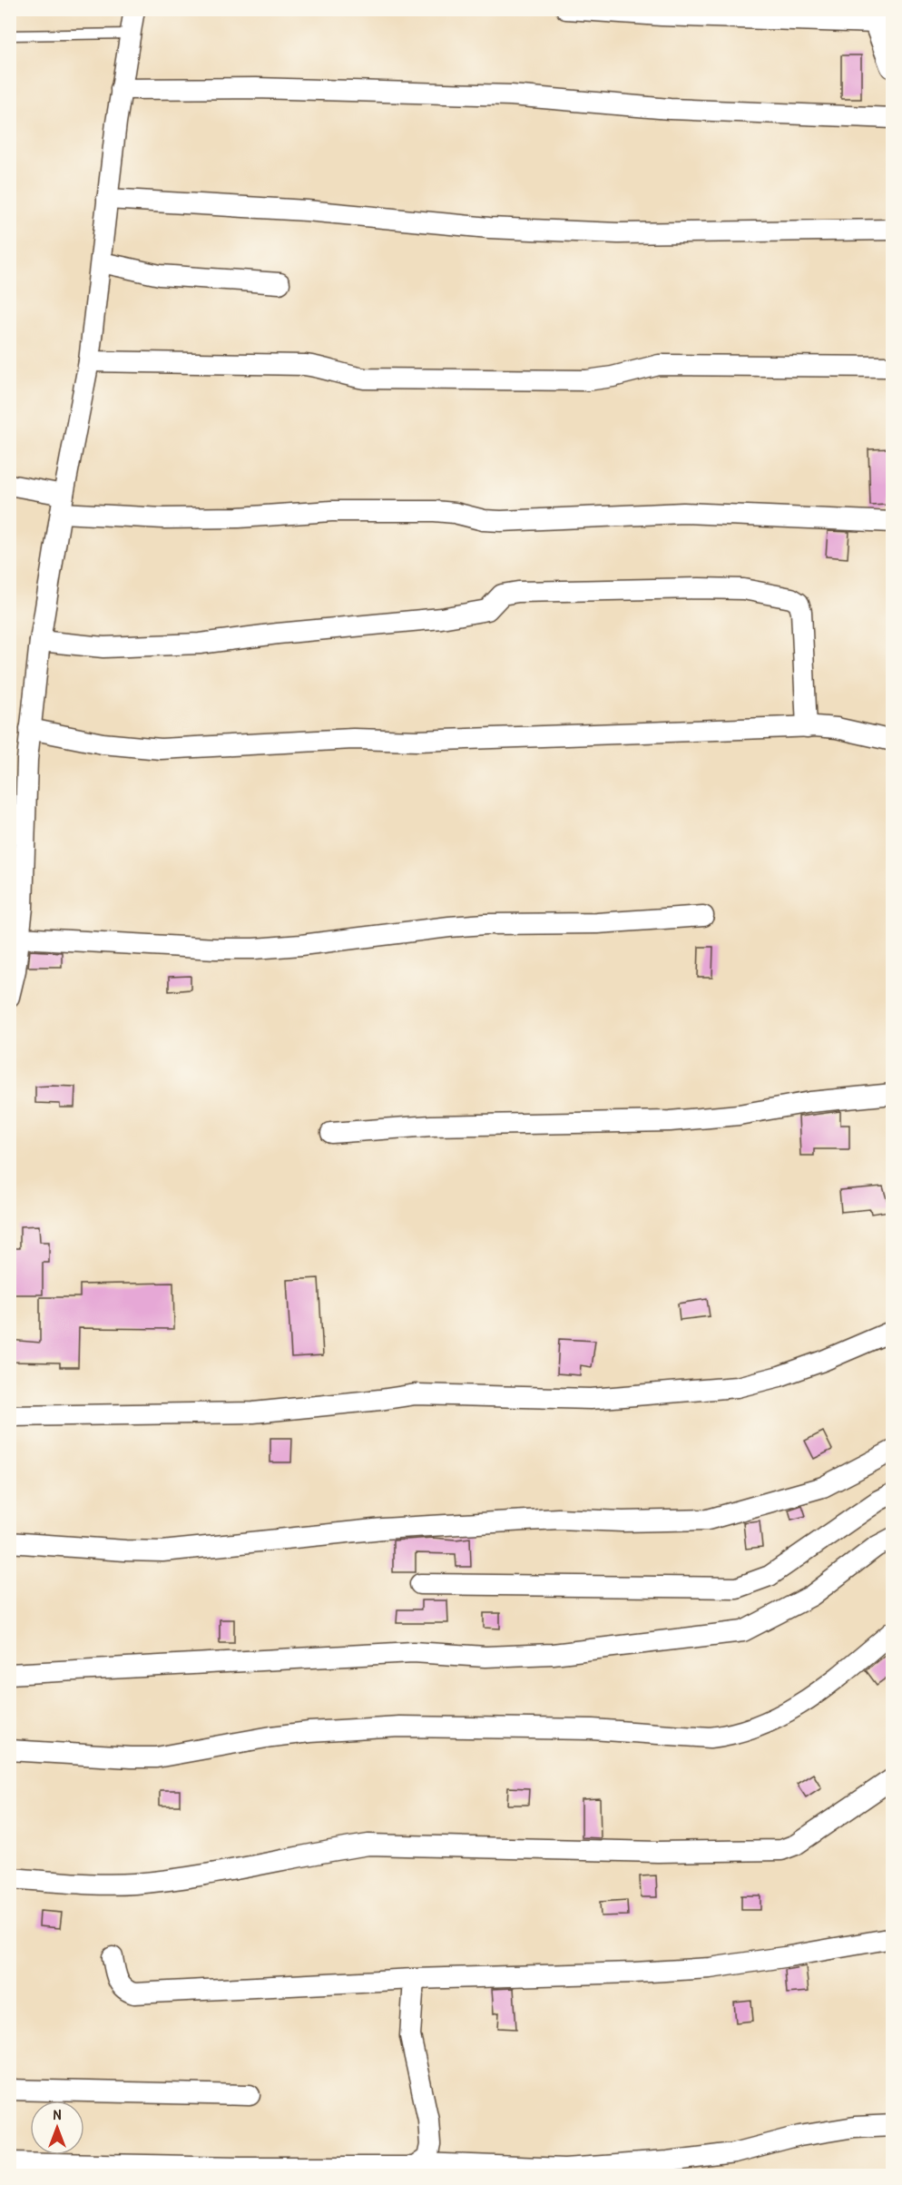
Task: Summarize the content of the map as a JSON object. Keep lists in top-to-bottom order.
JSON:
{
  "north": "top"
}
